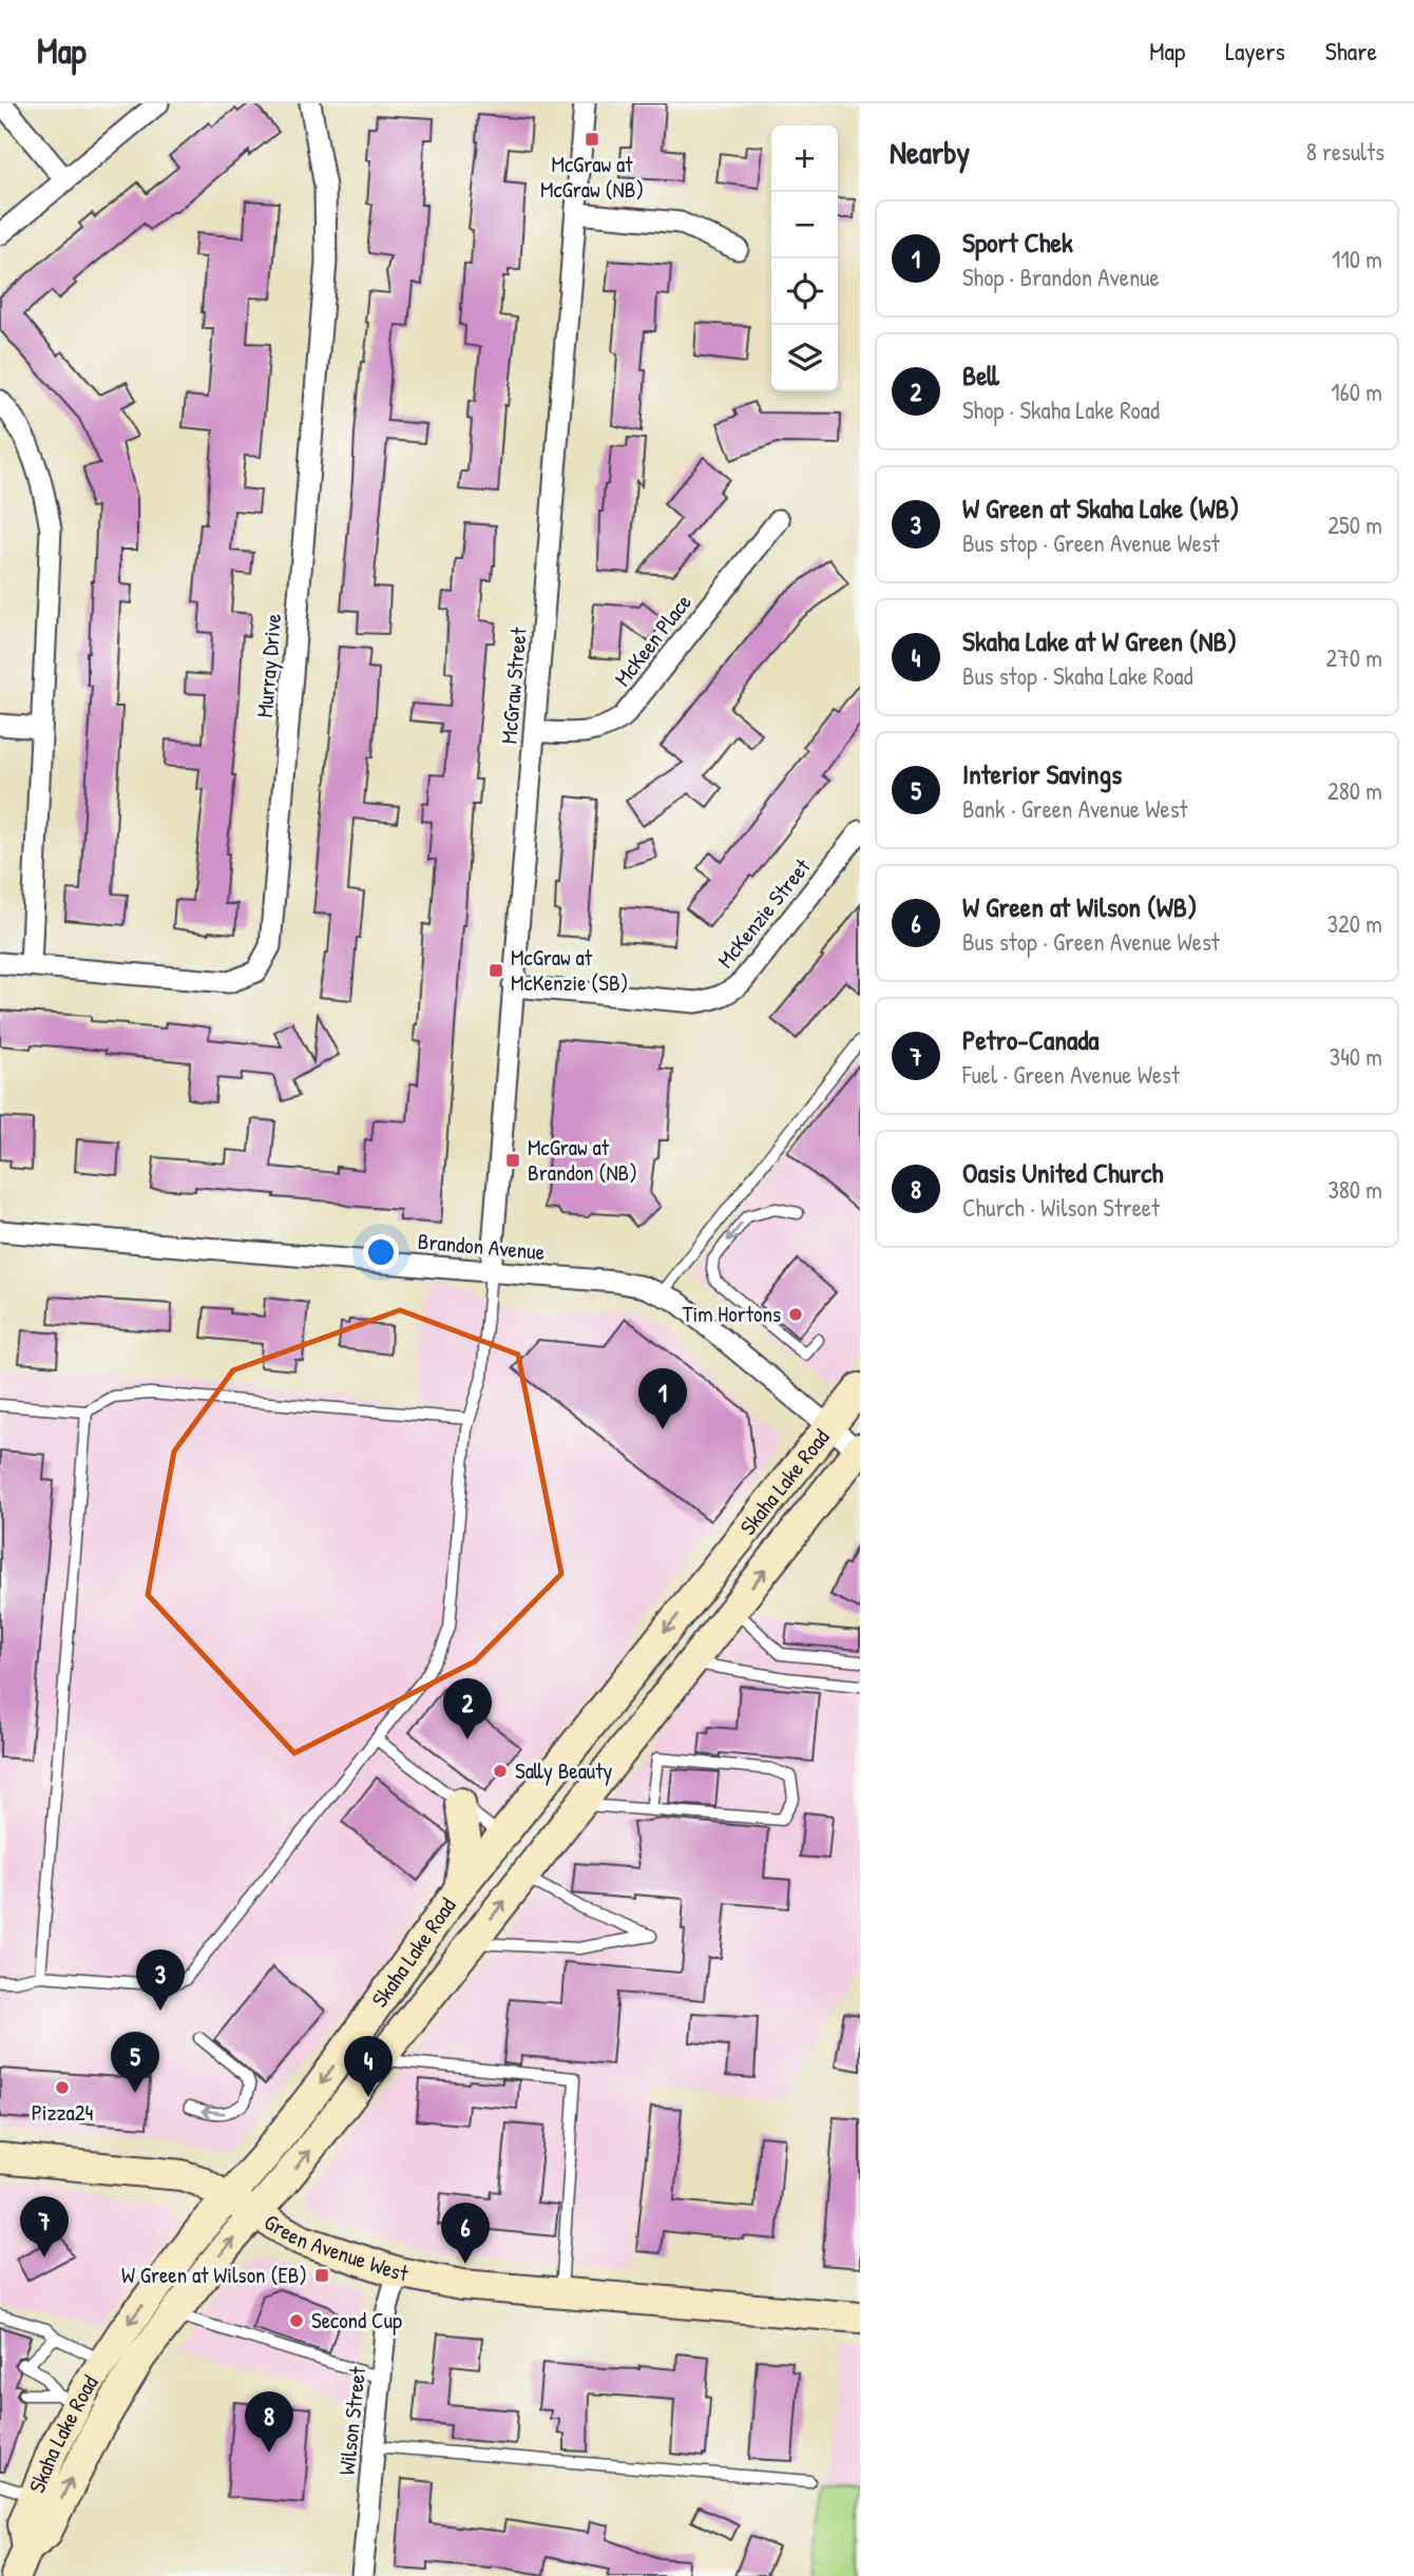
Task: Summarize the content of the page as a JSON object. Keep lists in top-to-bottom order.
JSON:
{
  "streets": {
    "main road": ["Skaha Lake Road", "Green Avenue West"],
    "street": [
      "McKeen Place",
      "Murray Drive",
      "McGraw Street",
      "McKenzie Street",
      "Brandon Avenue",
      "Wilson Street"
    ]
  },
  "crossings": [
    ["McKeen Place", "McGraw Street"],
    ["McGraw Street", "McKenzie Street"],
    ["McGraw Street", "Brandon Avenue"],
    ["Brandon Avenue", "Skaha Lake Road"],
    ["Skaha Lake Road", "Green Avenue West"],
    ["Green Avenue West", "Wilson Street"]
  ],
  "places": {
    "transit": [
      "McGraw at McGraw (NB)",
      "McGraw at McKenzie (SB)",
      "McGraw at Brandon (NB)",
      "W Green at Wilson (EB)"
    ],
    "other": [
      "Tim Hortons",
      "Sally Beauty",
      "Pizza24",
      "Second Cup"
    ]
  },
  "page": {
    "header": "Map",
    "nav": ["Map", "Layers", "Share"],
    "heading": ["Nearby", "8 results"],
    "map_buttons": ["+", "−"],
    "list": [
      {
        "mark": "1",
        "name": "Sport Chek",
        "note": "Shop · Brandon Avenue",
        "value": "110 m"
      },
      {
        "mark": "2",
        "name": "Bell",
        "note": "Shop · Skaha Lake Road",
        "value": "160 m"
      },
      {
        "mark": "3",
        "name": "W Green at Skaha Lake (WB)",
        "note": "Bus stop · Green Avenue West",
        "value": "250 m"
      },
      {
        "mark": "4",
        "name": "Skaha Lake at W Green (NB)",
        "note": "Bus stop · Skaha Lake Road",
        "value": "270 m"
      },
      {
        "mark": "5",
        "name": "Interior Savings",
        "note": "Bank · Green Avenue West",
        "value": "280 m"
      },
      {
        "mark": "6",
        "name": "W Green at Wilson (WB)",
        "note": "Bus stop · Green Avenue West",
        "value": "320 m"
      },
      {
        "mark": "7",
        "name": "Petro-Canada",
        "note": "Fuel · Green Avenue West",
        "value": "340 m"
      },
      {
        "mark": "8",
        "name": "Oasis United Church",
        "note": "Church · Wilson Street",
        "value": "380 m"
      }
    ],
    "pins": [
      "1",
      "2",
      "3",
      "5",
      "4",
      "7",
      "6",
      "8"
    ]
  }
}
